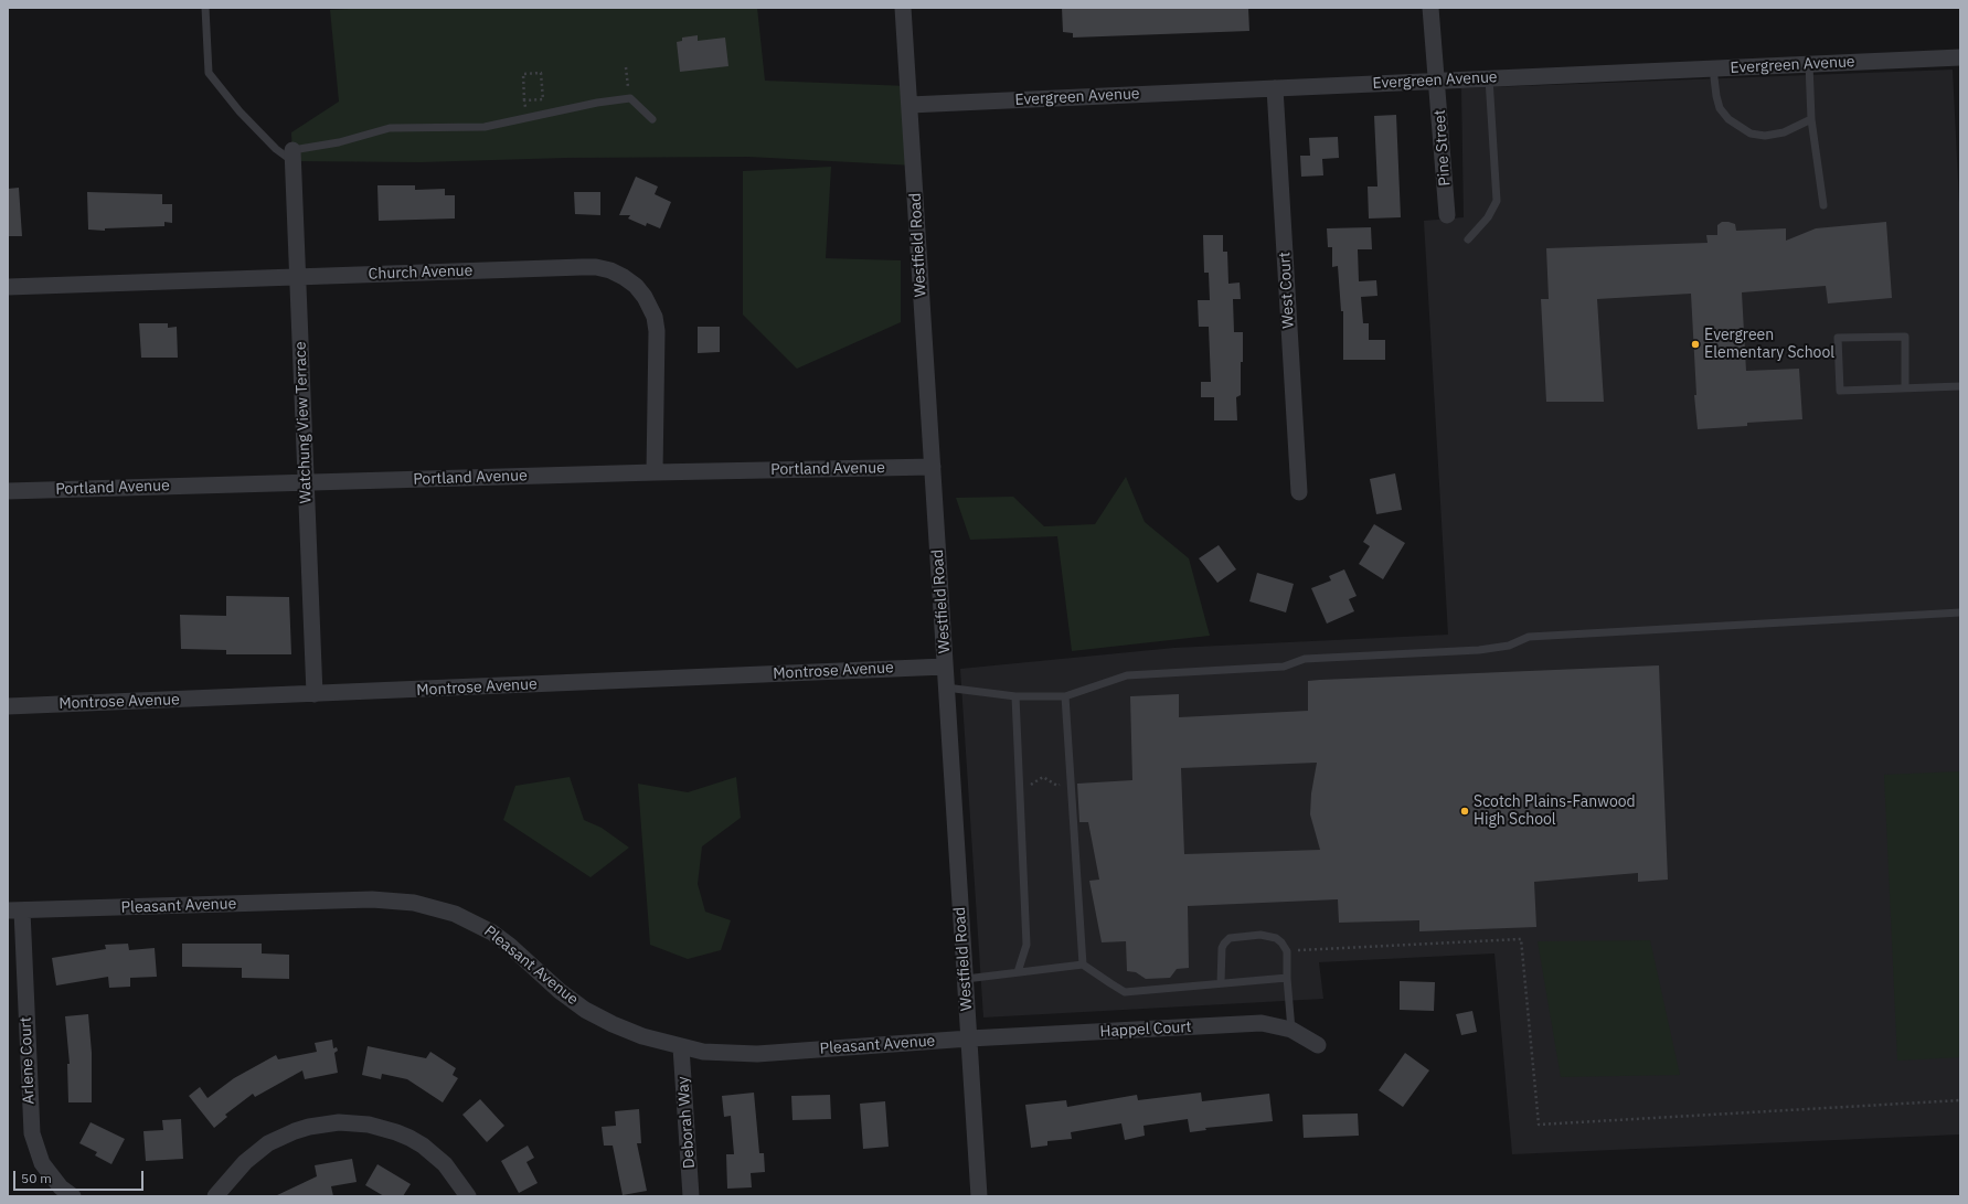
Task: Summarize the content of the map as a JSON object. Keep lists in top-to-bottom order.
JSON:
{
  "streets": {
    "street": [
      "Evergreen Avenue",
      "Pine Street",
      "Westfield Road",
      "Church Avenue",
      "West Court",
      "Watchung View Terrace",
      "Portland Avenue",
      "Montrose Avenue",
      "Pleasant Avenue",
      "Happel Court",
      "Arlene Court",
      "Deborah Way"
    ]
  },
  "crossings": [
    ["Evergreen Avenue", "Pine Street"],
    ["Evergreen Avenue", "Westfield Road"],
    ["Evergreen Avenue", "West Court"],
    ["Westfield Road", "Portland Avenue"],
    ["Westfield Road", "Montrose Avenue"],
    ["Westfield Road", "Pleasant Avenue"],
    ["Westfield Road", "Happel Court"],
    ["Church Avenue", "Watchung View Terrace"],
    ["Church Avenue", "Portland Avenue"],
    ["Watchung View Terrace", "Portland Avenue"],
    ["Watchung View Terrace", "Montrose Avenue"],
    ["Pleasant Avenue", "Happel Court"],
    ["Pleasant Avenue", "Arlene Court"],
    ["Pleasant Avenue", "Deborah Way"]
  ],
  "places": ["Evergreen Elementary School", "Scotch Plains-Fanwood High School"],
  "scale_bar": "50 m"
}
